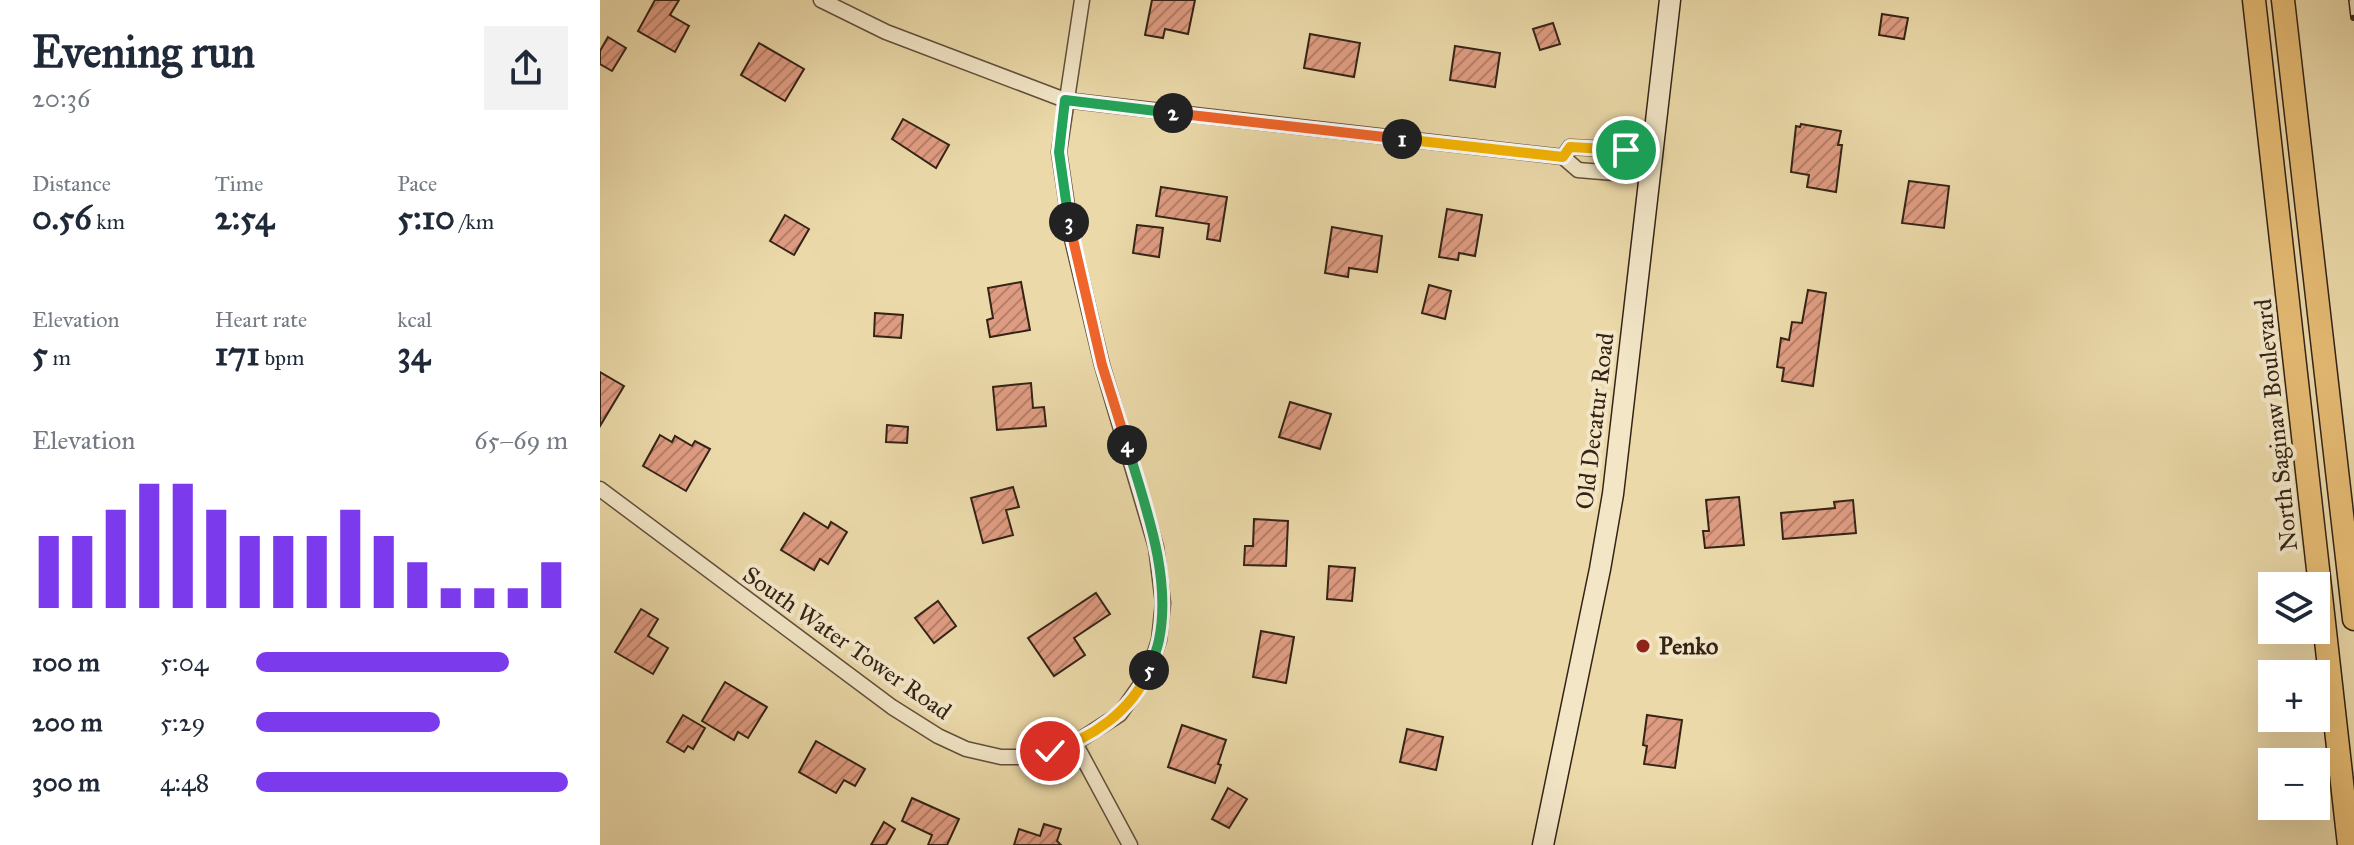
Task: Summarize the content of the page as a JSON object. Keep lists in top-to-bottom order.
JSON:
{
  "streets": {
    "main road": ["North Saginaw Boulevard"],
    "street": ["Old Decatur Road", "South Water Tower Road"]
  },
  "places": ["Penko"],
  "page": {
    "heading": ["Evening run", "20:36"],
    "pins": [
      "2",
      "1",
      "3",
      "4",
      "5"
    ],
    "stats": [
      ["Distance", "0.56 km"],
      ["Time", "2:54"],
      ["Pace", "5:10 /km"],
      ["Elevation", "5 m"],
      ["Heart rate", "171 bpm"],
      ["kcal", "34"]
    ],
    "chart": ["Elevation", "65–69 m"],
    "map_buttons": ["+", "−"],
    "list": [
      {
        "name": "100 m",
        "note": "5:04"
      },
      {
        "name": "200 m",
        "note": "5:29"
      },
      {
        "name": "300 m",
        "note": "4:48"
      }
    ]
  }
}
